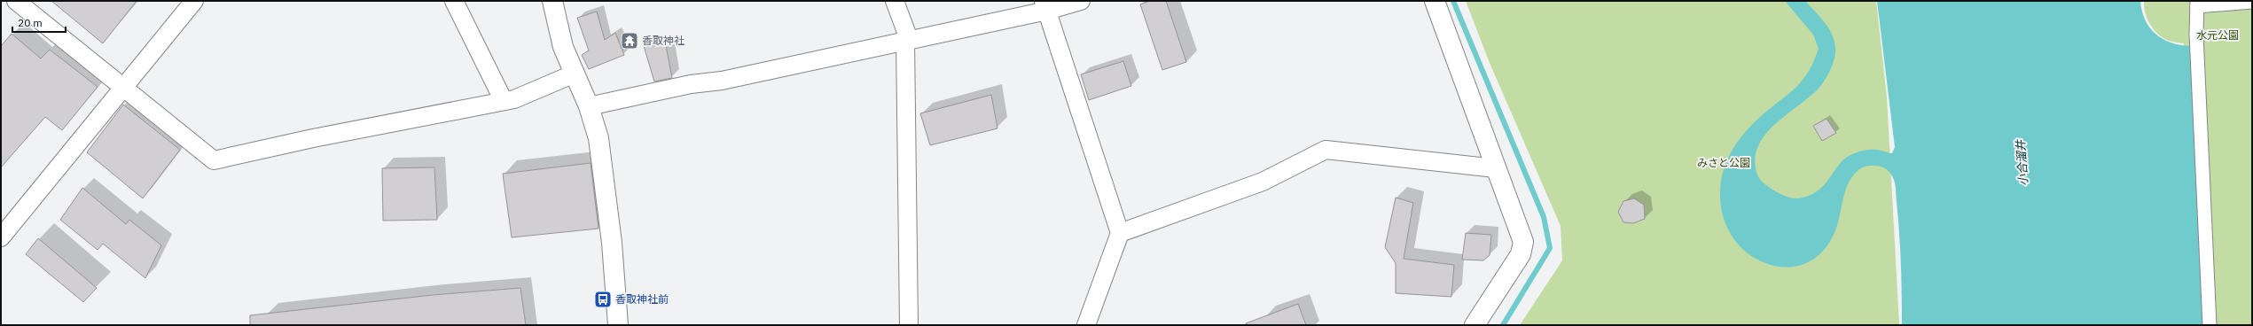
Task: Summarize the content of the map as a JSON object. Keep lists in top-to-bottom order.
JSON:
{
  "water": ["小合溜井"],
  "parks": ["水元公園", "みさと公園"],
  "places": {
    "temple": ["香取神社"],
    "bus stop": ["香取神社前"]
  },
  "scale_bar": "20 m"
}
